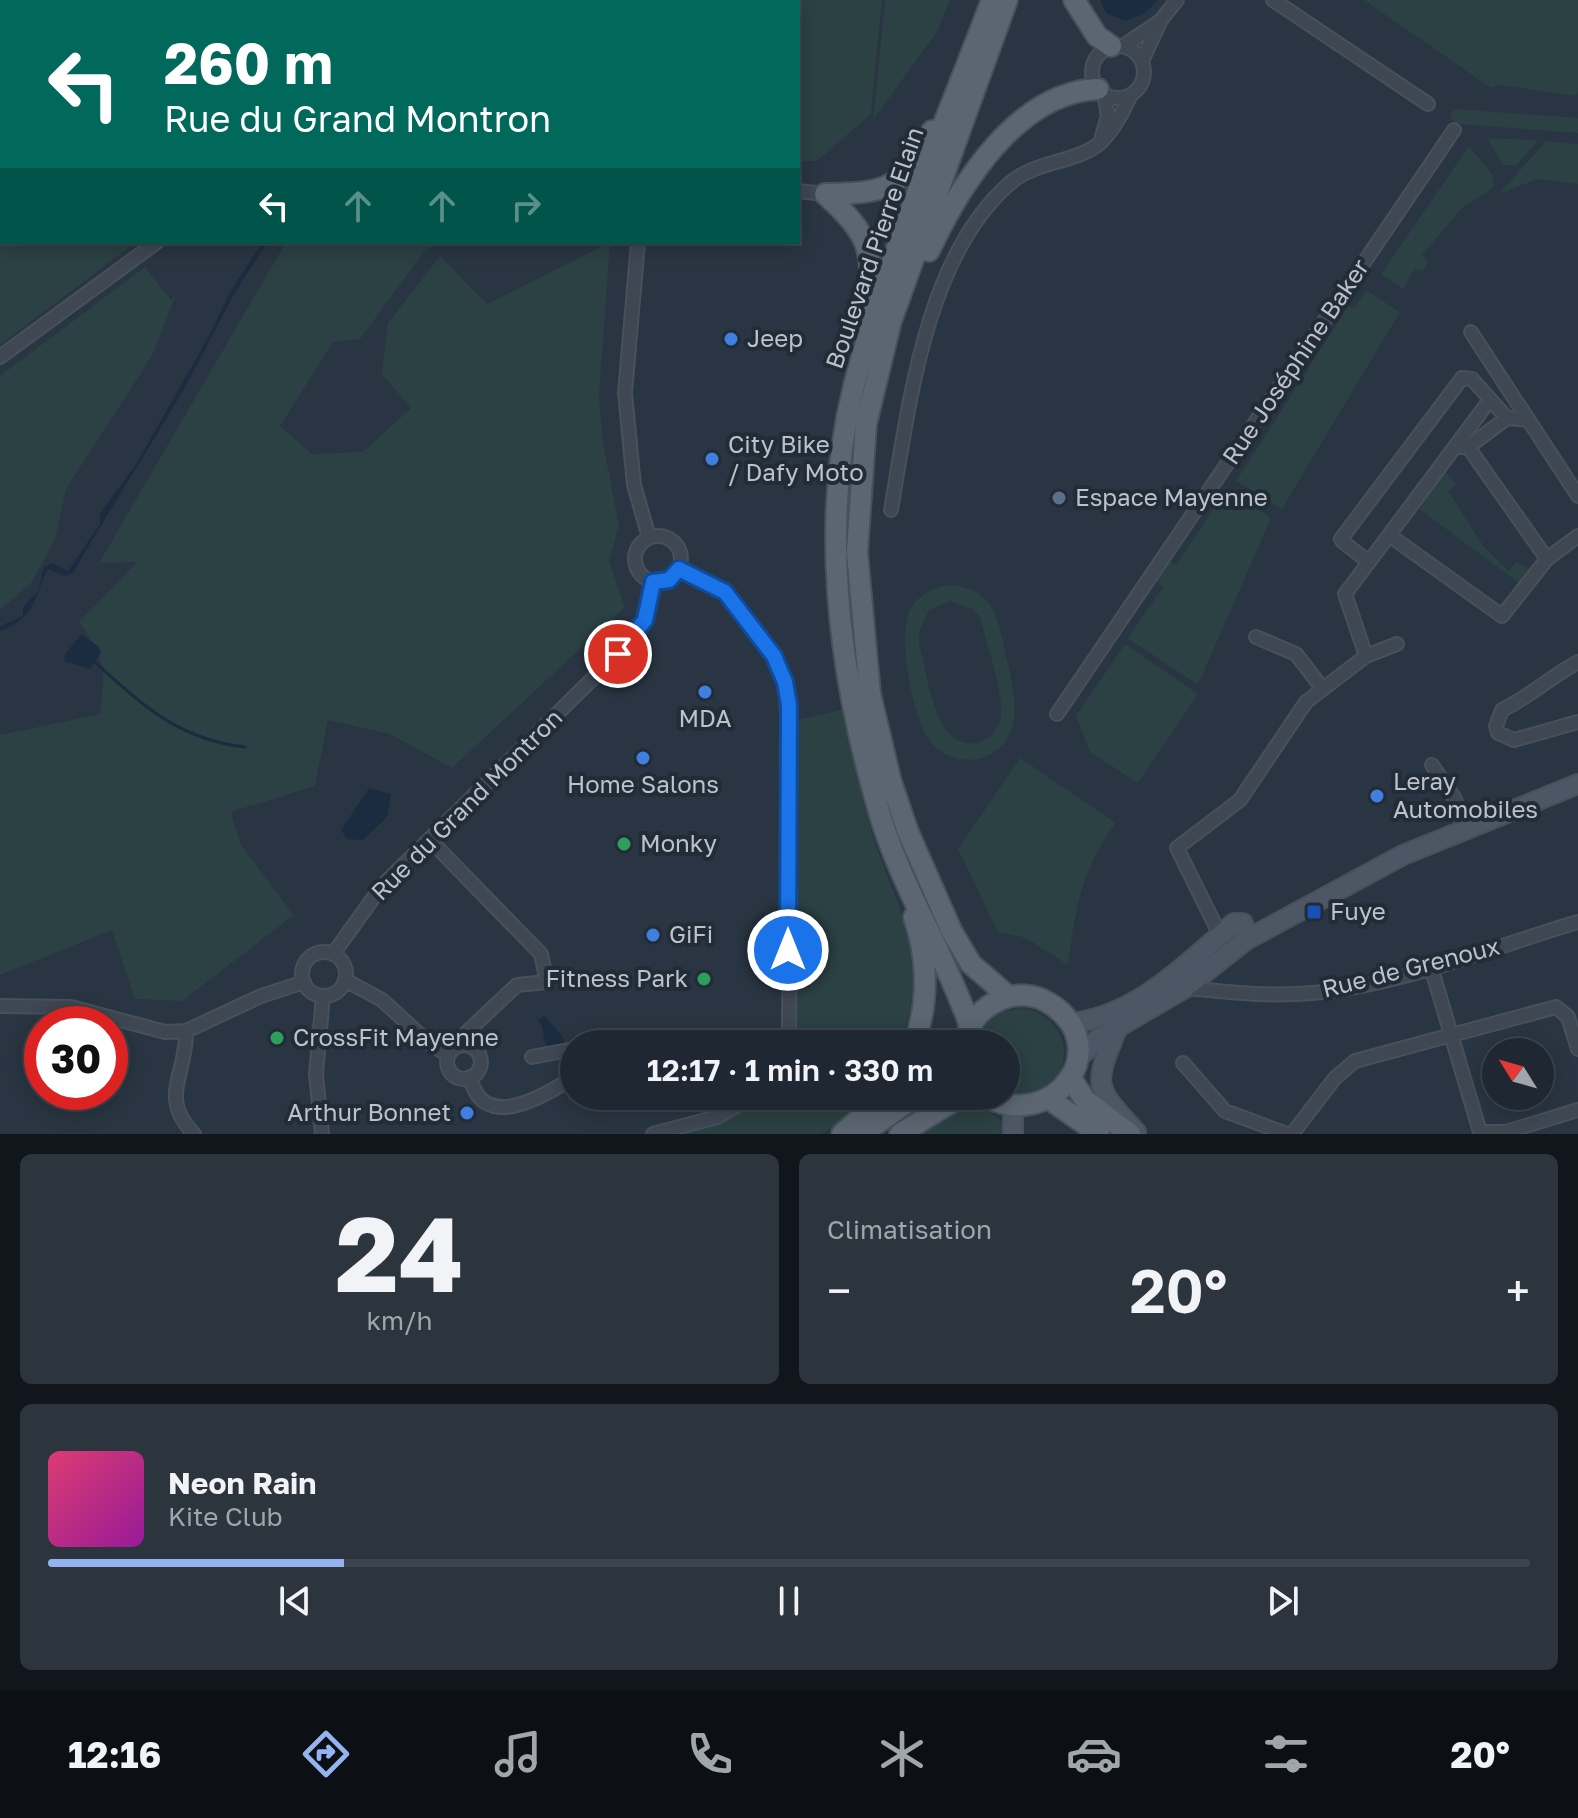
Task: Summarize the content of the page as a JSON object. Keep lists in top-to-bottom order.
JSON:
{
  "streets": {
    "main road": ["Boulevard Pierre Elain"],
    "street": ["Rue Joséphine Baker", "Rue du Grand Montron", "Rue de Grenoux"]
  },
  "places": {
    "other": [
      "Jeep",
      "City Bike / Dafy Moto",
      "Espace Mayenne",
      "MDA",
      "Home Salons",
      "Leray Automobiles",
      "Monky",
      "GiFi",
      "Fitness Park",
      "CrossFit Mayenne",
      "Arthur Bonnet"
    ],
    "transit": ["Fuye"]
  },
  "north": "top left",
  "page": {
    "turn": ["260 m", "Rue du Grand Montron"],
    "limit": "30",
    "trip": "12:17 · 1 min · 330 m",
    "tile": [
      ["24", "km/h"],
      "Climatisation"
    ],
    "heat": ["−", "20°", "+"],
    "song": ["Neon Rain", "Kite Club"],
    "tabs": ["12:16", "20°"]
  }
}
